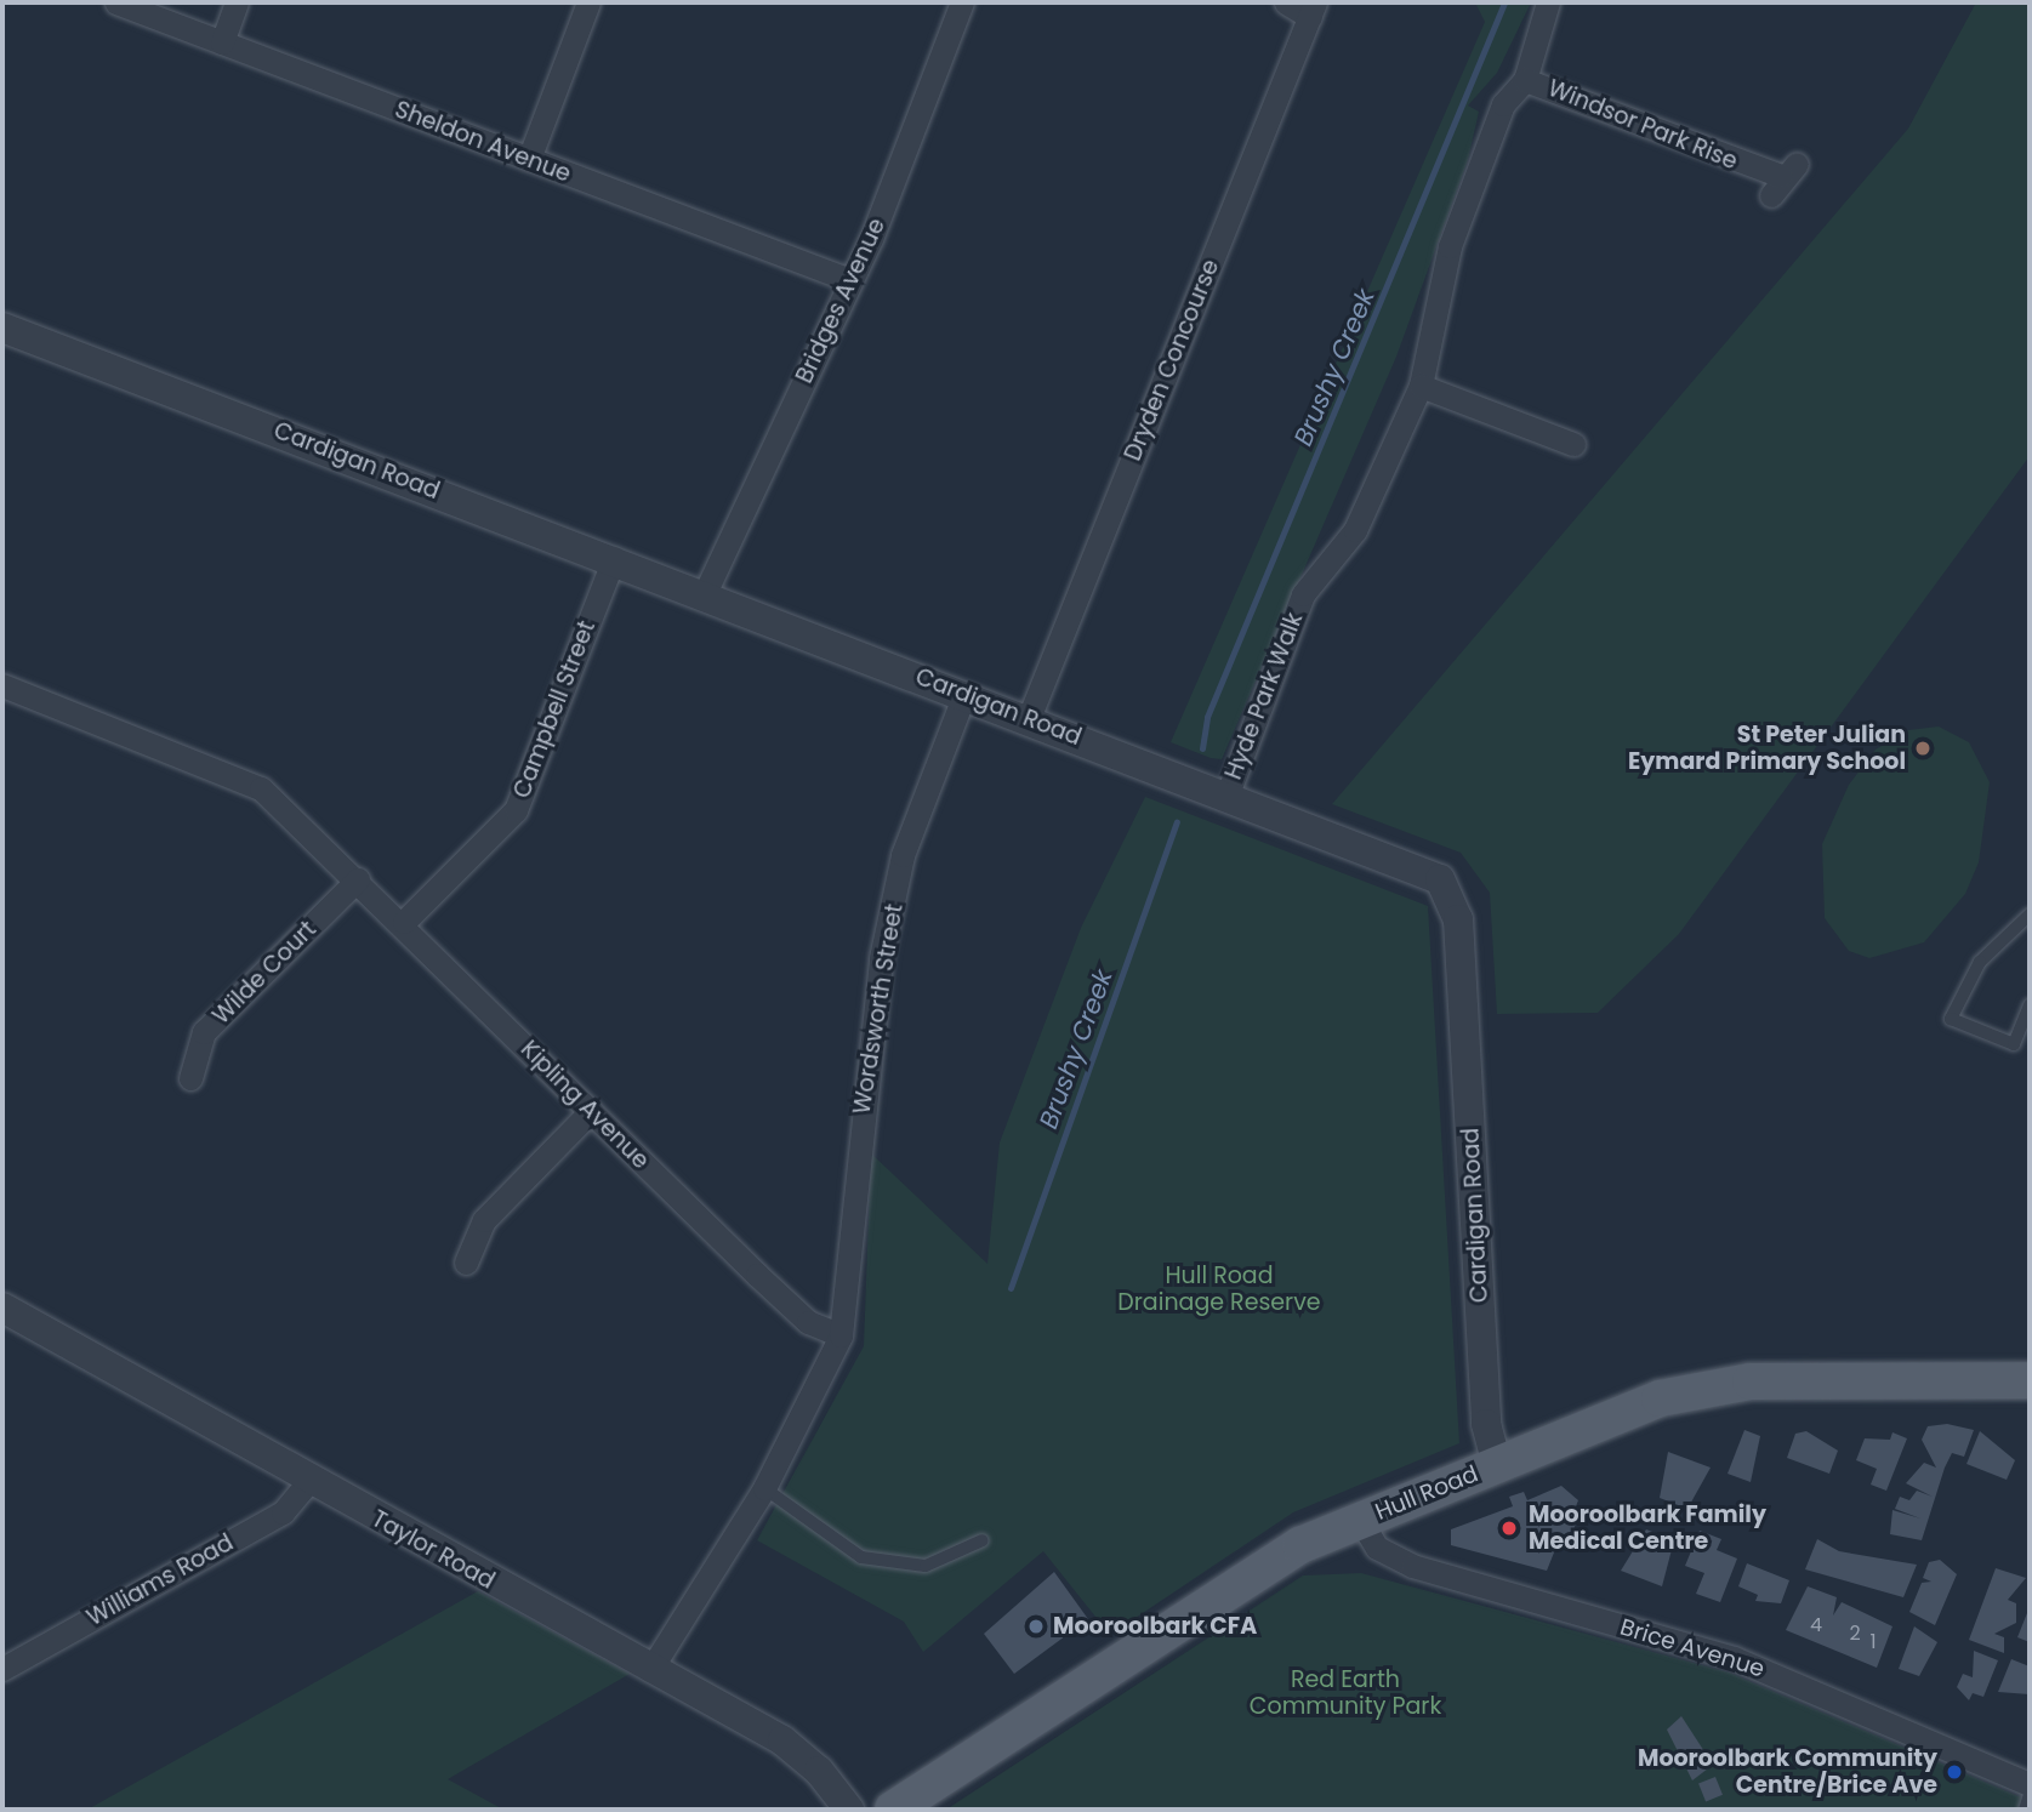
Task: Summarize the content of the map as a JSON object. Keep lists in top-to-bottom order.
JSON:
{
  "streets": {
    "main road": ["Hull Road"],
    "street": [
      "Windsor Park Rise",
      "Sheldon Avenue",
      "Bridges Avenue",
      "Dryden Concourse",
      "Cardigan Road",
      "Hyde Park Walk",
      "Campbell Street",
      "Wilde Court",
      "Wordsworth Street",
      "Kipling Avenue",
      "Taylor Road",
      "Williams Road",
      "Brice Avenue"
    ]
  },
  "crossings": [
    ["Windsor Park Rise", "Hyde Park Walk"],
    ["Sheldon Avenue", "Bridges Avenue"],
    ["Bridges Avenue", "Cardigan Road"],
    ["Dryden Concourse", "Cardigan Road"],
    ["Cardigan Road", "Hyde Park Walk"],
    ["Cardigan Road", "Campbell Street"],
    ["Cardigan Road", "Wordsworth Street"],
    ["Cardigan Road", "Hull Road"],
    ["Campbell Street", "Kipling Avenue"],
    ["Wilde Court", "Kipling Avenue"],
    ["Wordsworth Street", "Kipling Avenue"],
    ["Hull Road", "Brice Avenue"],
    ["Taylor Road", "Williams Road"]
  ],
  "water": ["Brushy Creek"],
  "parks": ["Hull Road Drainage Reserve", "Red Earth Community Park"],
  "places": [
    "St Peter Julian Eymard Primary School",
    "Mooroolbark Family Medical Centre",
    "Mooroolbark CFA",
    "Mooroolbark Community Centre/Brice Ave"
  ],
  "house_numbers": ["4", "2", "1"]
}
